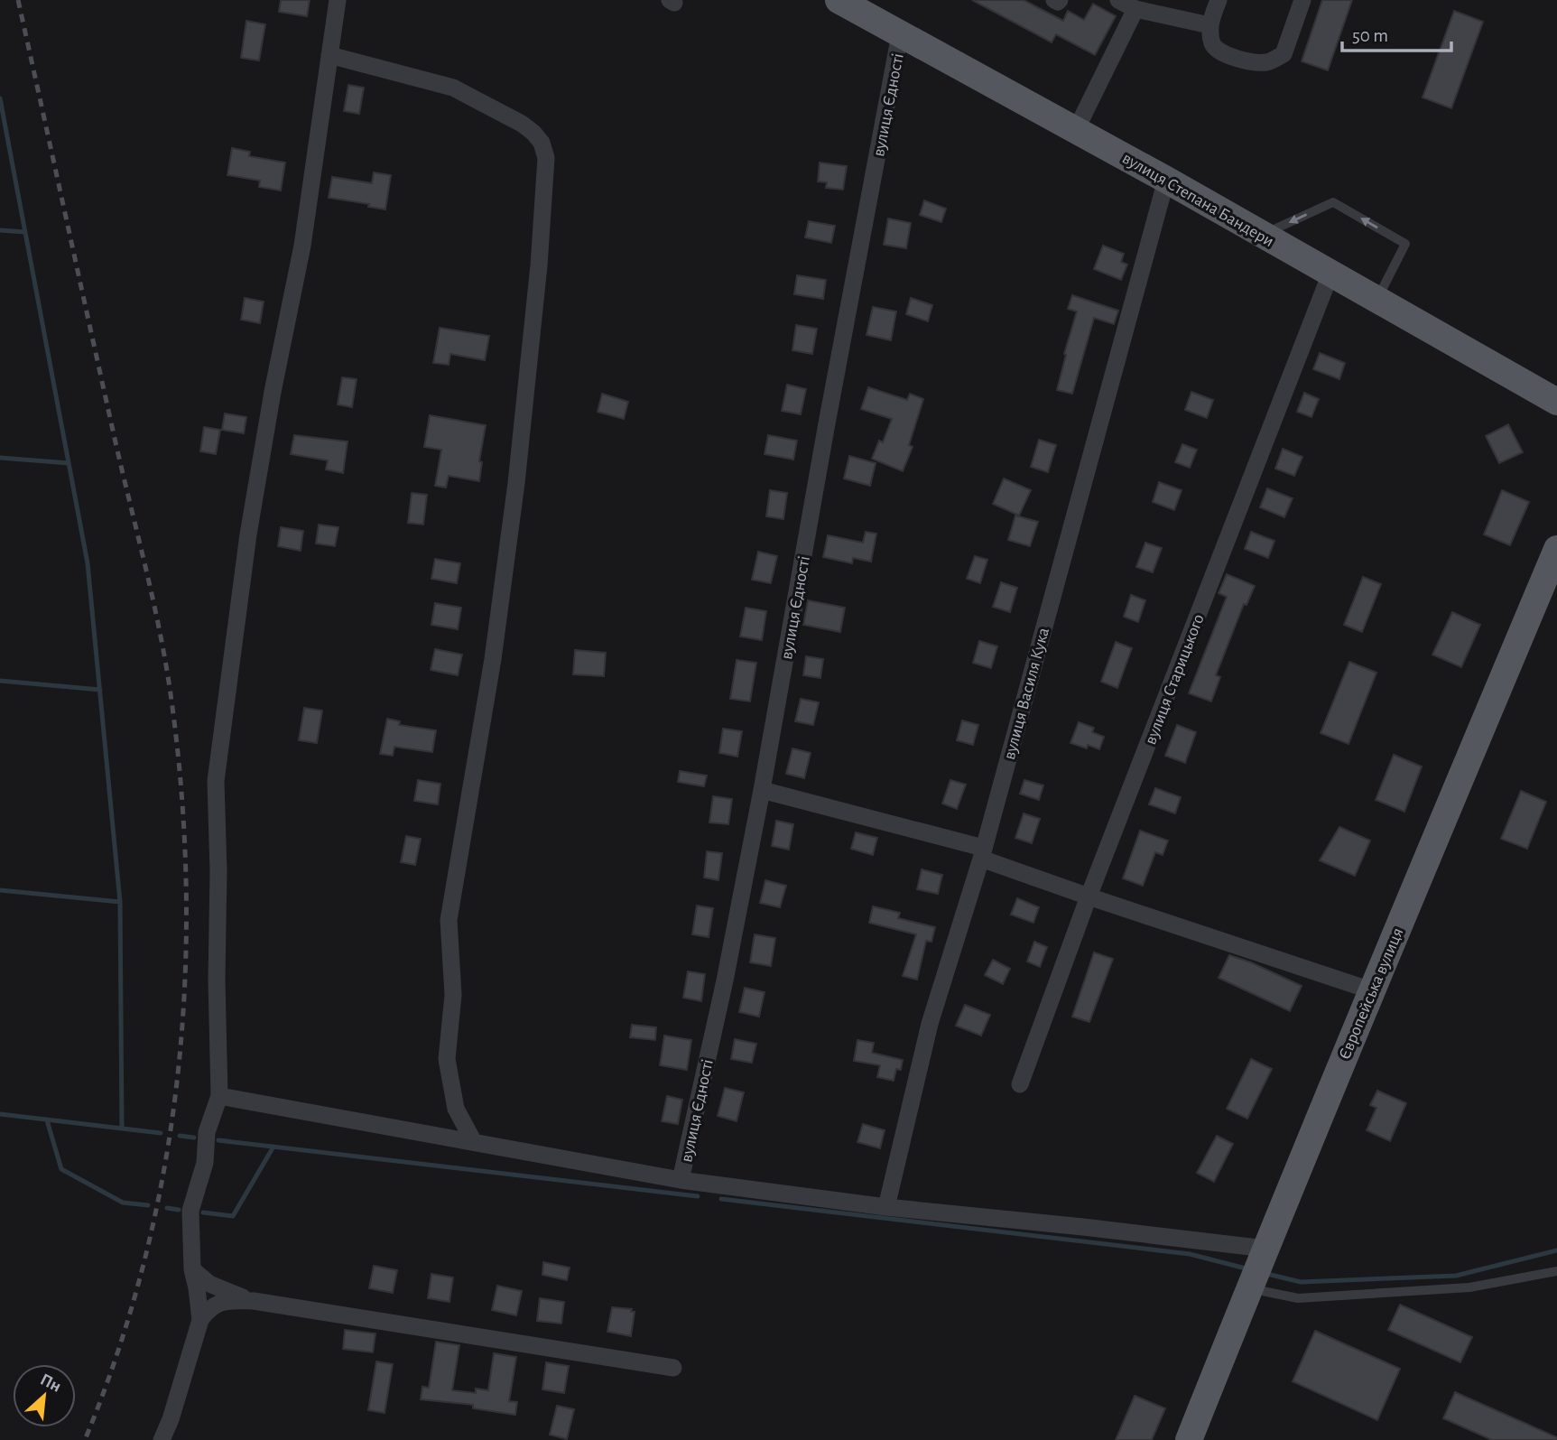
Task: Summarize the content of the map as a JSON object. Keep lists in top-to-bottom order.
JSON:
{
  "streets": {
    "main road": ["вулиця Степана Бандери", "Європейська вулиця"],
    "street": ["вулиця Єдності", "вулиця Старицького", "вулиця Василя Кука"]
  },
  "crossings": [
    ["вулиця Єдності", "вулиця Степана Бандери"],
    ["вулиця Степана Бандери", "вулиця Старицького"],
    ["вулиця Степана Бандери", "вулиця Василя Кука"]
  ],
  "scale_bar": "50 m",
  "north": "top right"
}
